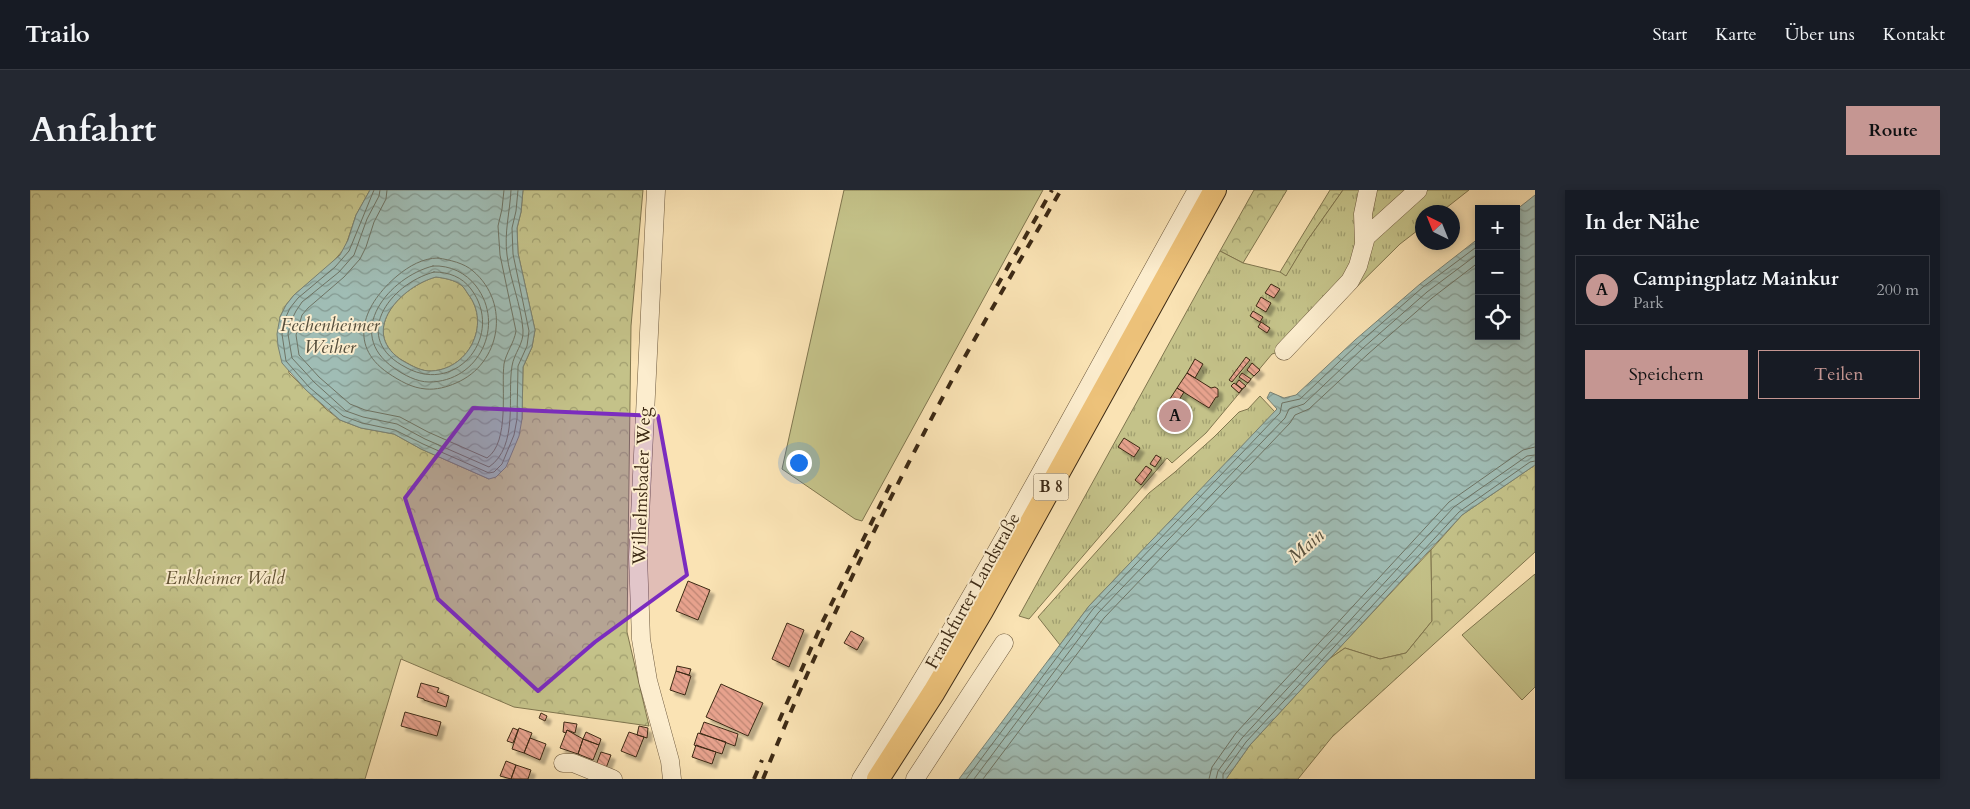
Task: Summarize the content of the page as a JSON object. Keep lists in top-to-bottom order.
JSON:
{
  "streets": {
    "main road": ["B 8"],
    "street": ["Wilhelmsbader Weg", "Frankfurter Landstraße"]
  },
  "water": ["Fechenheimer Weiher", "Main"],
  "parks": ["Enkheimer Wald"],
  "north": "top left",
  "page": {
    "header": "Trailo",
    "nav": [
      "Start",
      "Karte",
      "Über uns",
      "Kontakt"
    ],
    "title": "Anfahrt",
    "buttons": [
      "Route",
      ["Speichern", "Teilen"]
    ],
    "heading": "In der Nähe",
    "map_buttons": ["+", "−"],
    "list": [
      {
        "mark": "A",
        "name": "Campingplatz Mainkur",
        "note": "Park",
        "value": "200 m"
      }
    ],
    "pins": "A"
  }
}
